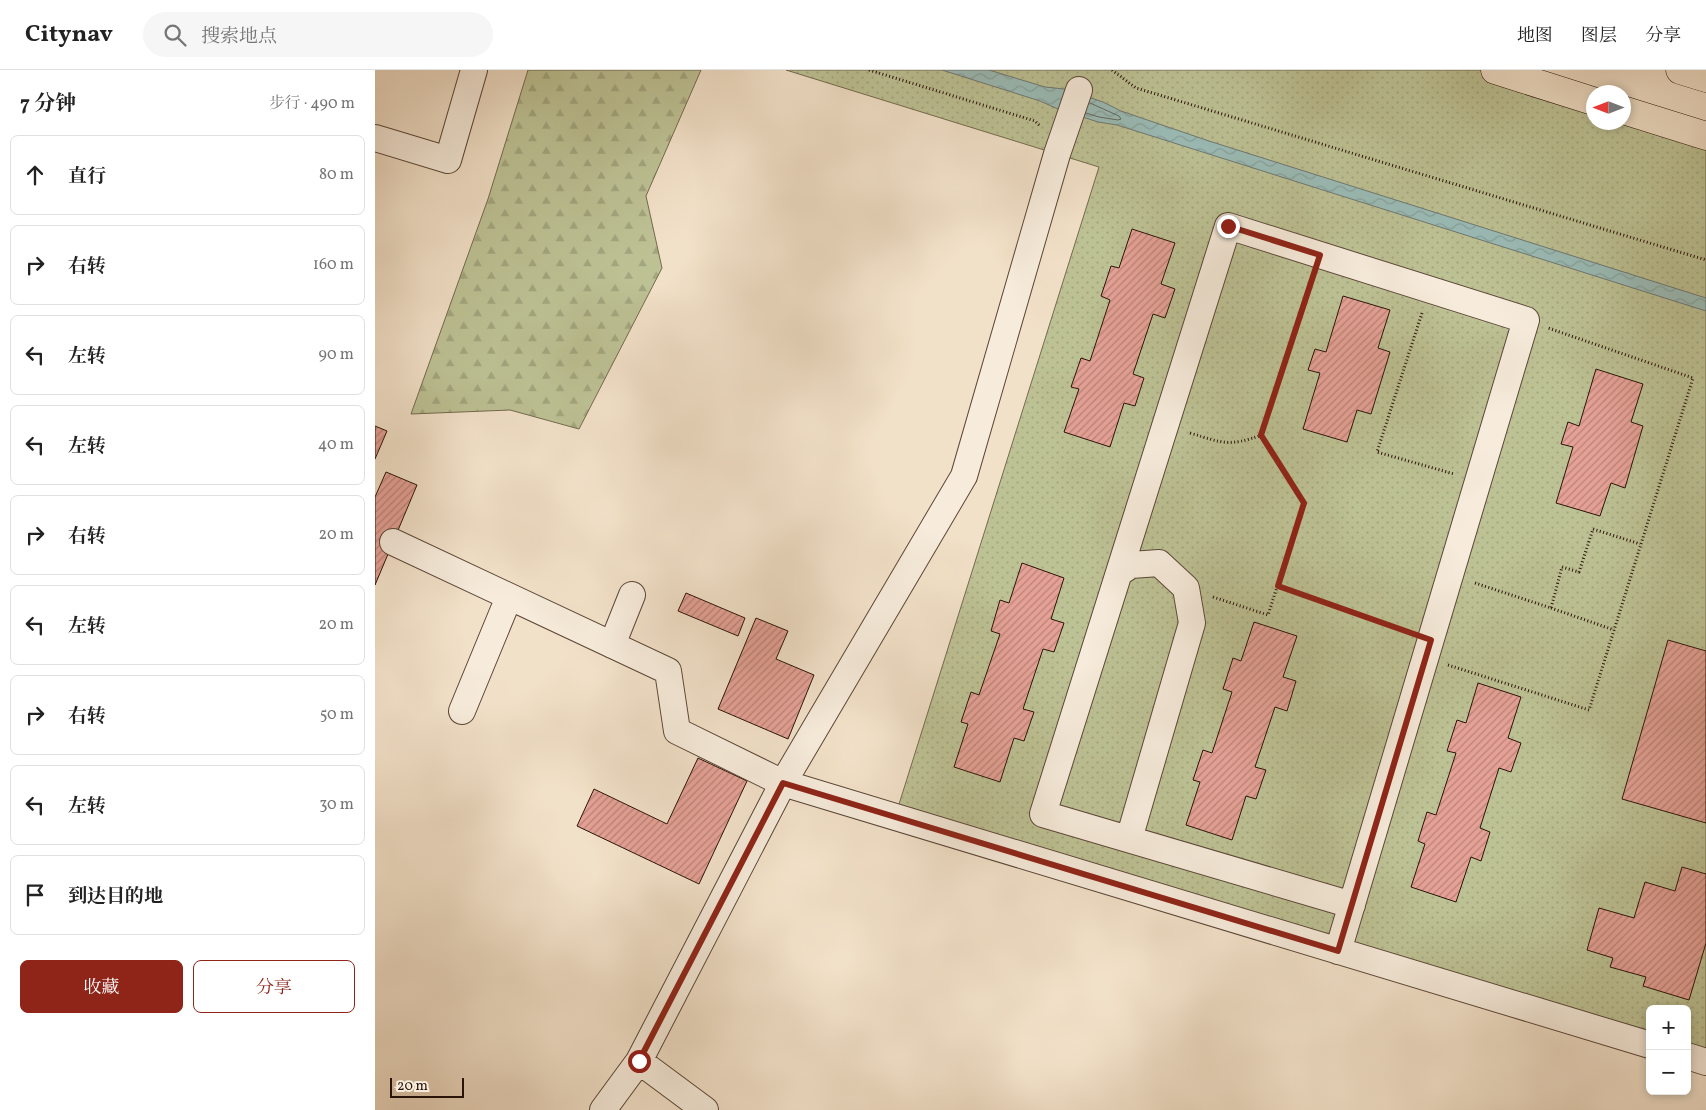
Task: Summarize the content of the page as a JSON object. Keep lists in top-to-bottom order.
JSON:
{
  "scale_bar": "20 m",
  "north": "left",
  "page": {
    "header": "Citynav",
    "search": "搜索地点",
    "nav": ["地图", "图层", "分享"],
    "heading": ["7 分钟", "步行 · 490 m"],
    "list": [
      ["直行", "80 m"],
      ["右转", "160 m"],
      ["左转", "90 m"],
      ["左转", "40 m"],
      ["右转", "20 m"],
      ["左转", "20 m"],
      ["右转", "50 m"],
      ["左转", "30 m"],
      "到达目的地"
    ],
    "buttons": ["收藏", "分享"],
    "map_buttons": ["+", "−"],
    "scale": "20 m"
  }
}
